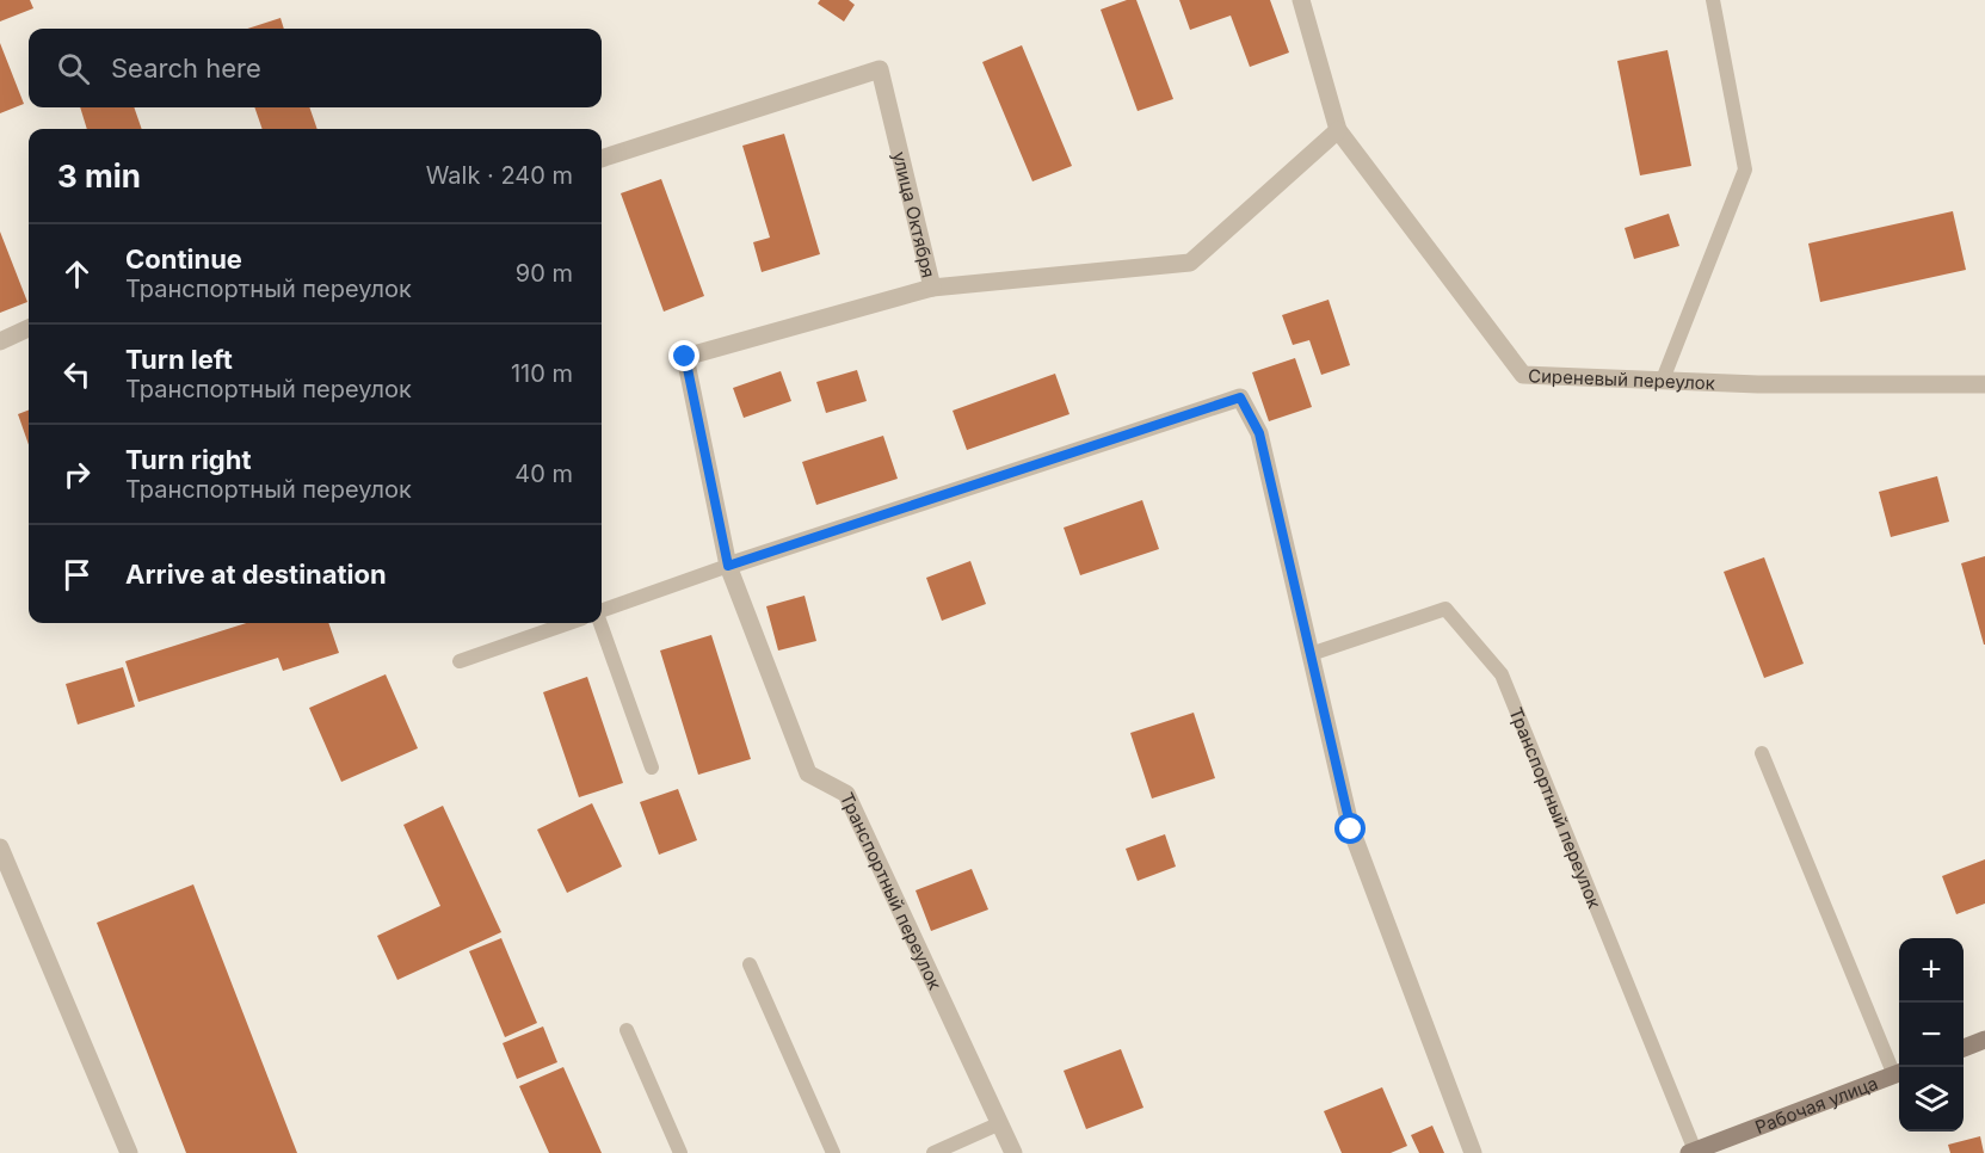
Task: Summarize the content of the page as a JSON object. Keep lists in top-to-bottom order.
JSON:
{
  "streets": {
    "street": [
      "улица Октября",
      "Сиреневый переулок",
      "Транспортный переулок",
      "Рабочая улица"
    ]
  },
  "crossings": [
    ["улица Октября", "Сиреневый переулок"],
    ["улица Октября", "Транспортный переулок"],
    ["Транспортный переулок", "Рабочая улица"]
  ],
  "page": {
    "search": "Search here",
    "heading": ["3 min", "Walk · 240 m"],
    "list": [
      ["Continue", "Транспортный переулок", "90 m"],
      ["Turn left", "Транспортный переулок", "110 m"],
      ["Turn right", "Транспортный переулок", "40 m"],
      "Arrive at destination"
    ],
    "map_buttons": ["+", "−"]
  }
}
